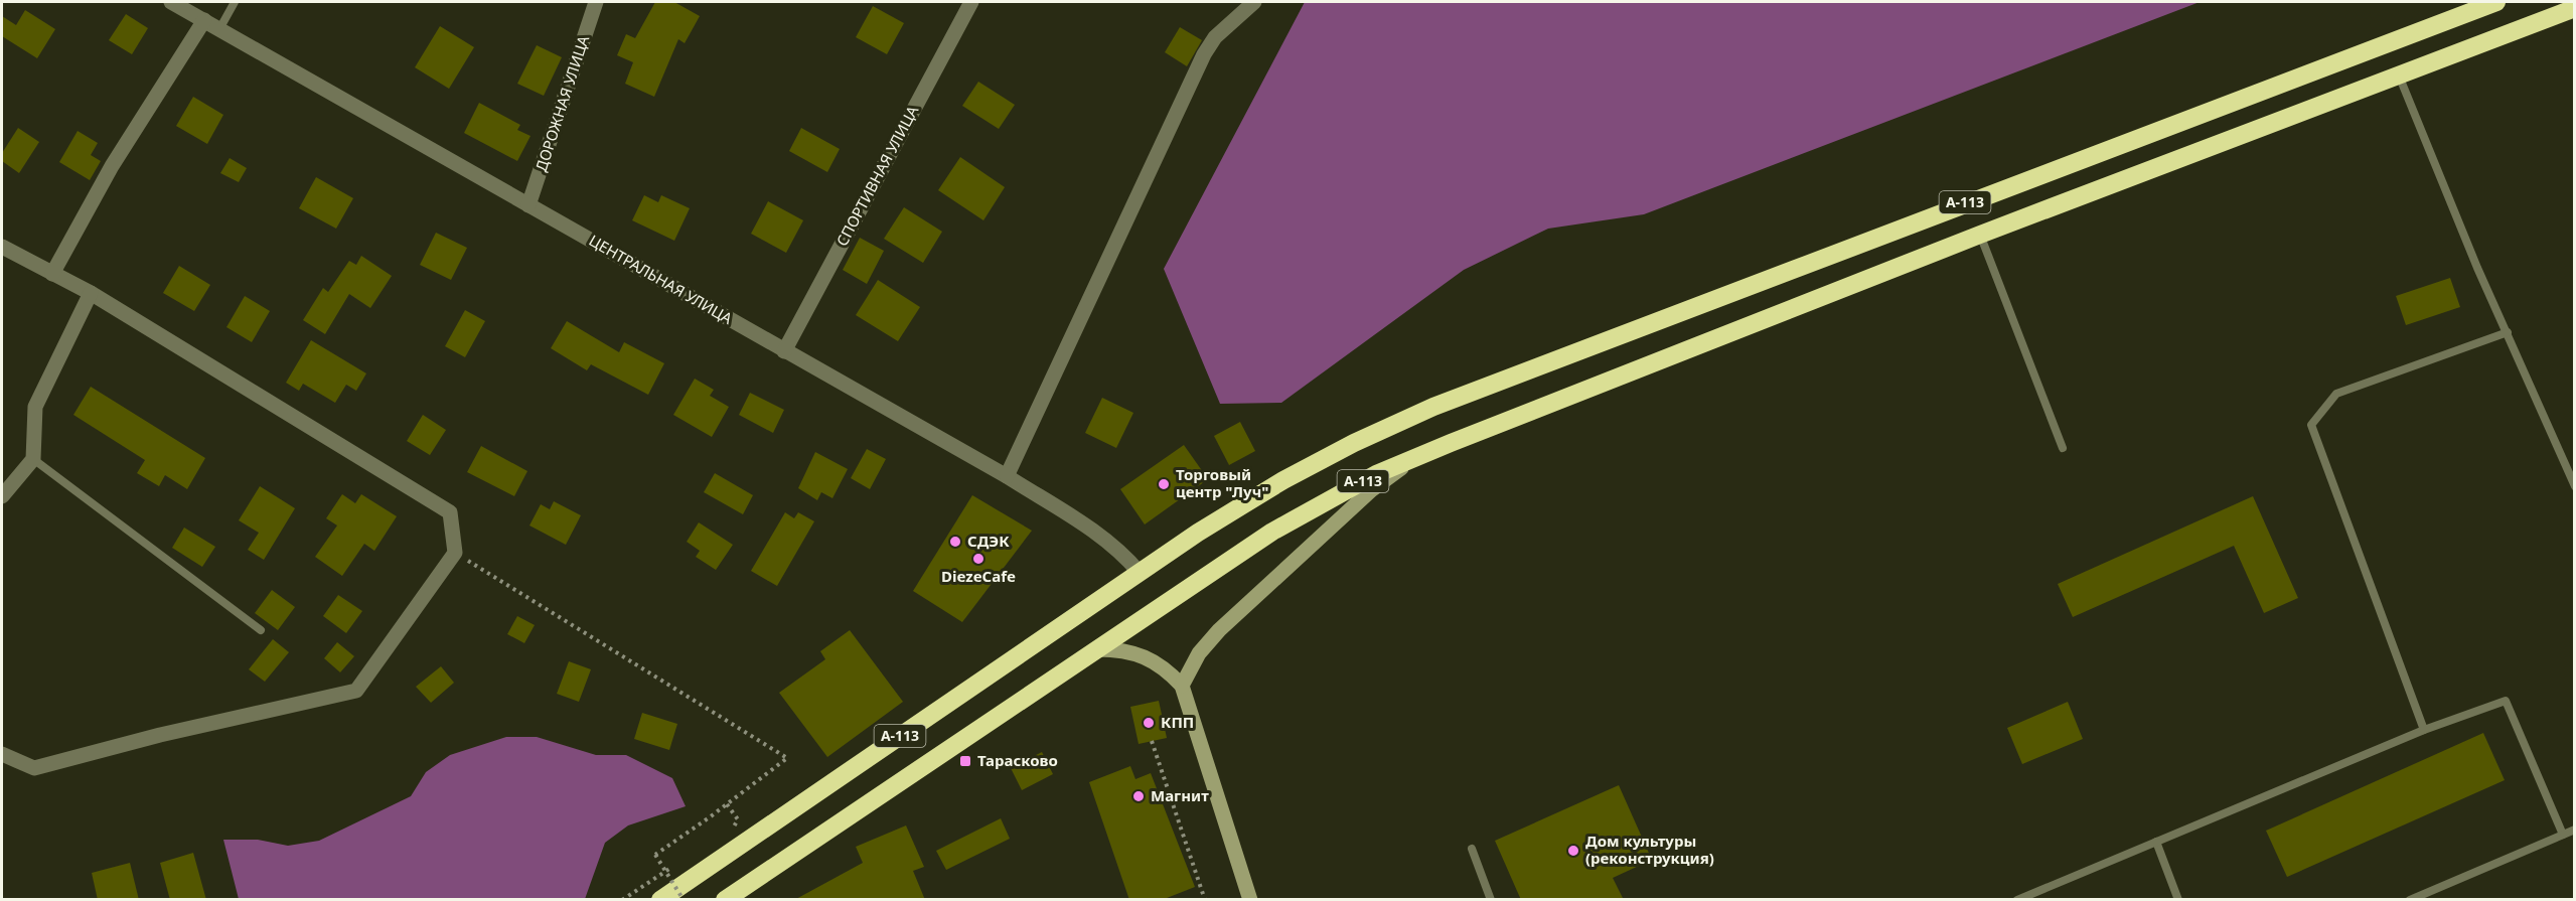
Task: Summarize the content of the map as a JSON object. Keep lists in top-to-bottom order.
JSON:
{
  "streets": {
    "highway": ["А-113"],
    "street": ["ДОРОЖНАЯ УЛИЦА", "СПОРТИВНАЯ УЛИЦА", "ЦЕНТРАЛЬНАЯ УЛИЦА"]
  },
  "crossings": [
    ["ДОРОЖНАЯ УЛИЦА", "ЦЕНТРАЛЬНАЯ УЛИЦА"],
    ["СПОРТИВНАЯ УЛИЦА", "ЦЕНТРАЛЬНАЯ УЛИЦА"],
    ["А-113", "ЦЕНТРАЛЬНАЯ УЛИЦА"]
  ],
  "places": {
    "other": [
      "Торговый центр \"Луч\"",
      "СДЭК",
      "DiezeCafe",
      "КПП",
      "Магнит",
      "Дом культуры (реконструкция)"
    ],
    "transit": ["Тарасково"]
  }
}
